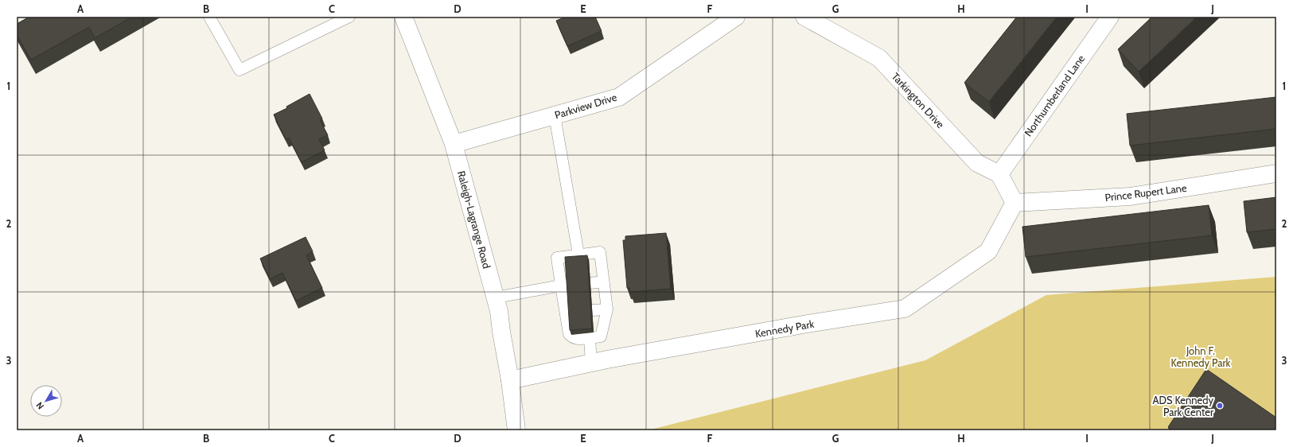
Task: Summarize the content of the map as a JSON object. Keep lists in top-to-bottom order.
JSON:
{
  "streets": {
    "street": [
      "Northumberland Lane",
      "Tarkington Drive",
      "Parkview Drive",
      "Prince Rupert Lane",
      "Raleigh-Lagrange Road",
      "Kennedy Park"
    ]
  },
  "crossings": [
    ["Northumberland Lane", "Tarkington Drive"],
    ["Parkview Drive", "Raleigh-Lagrange Road"],
    ["Prince Rupert Lane", "Kennedy Park"],
    ["Raleigh-Lagrange Road", "Kennedy Park"]
  ],
  "parks": ["John F. Kennedy Park"],
  "places": ["ADS Kennedy Park Center"],
  "north": "bottom left",
  "grid": {
    "columns": [
      "A",
      "B",
      "C",
      "D",
      "E",
      "F",
      "G",
      "H",
      "I",
      "J"
    ],
    "rows": ["1", "2", "3"]
  }
}
